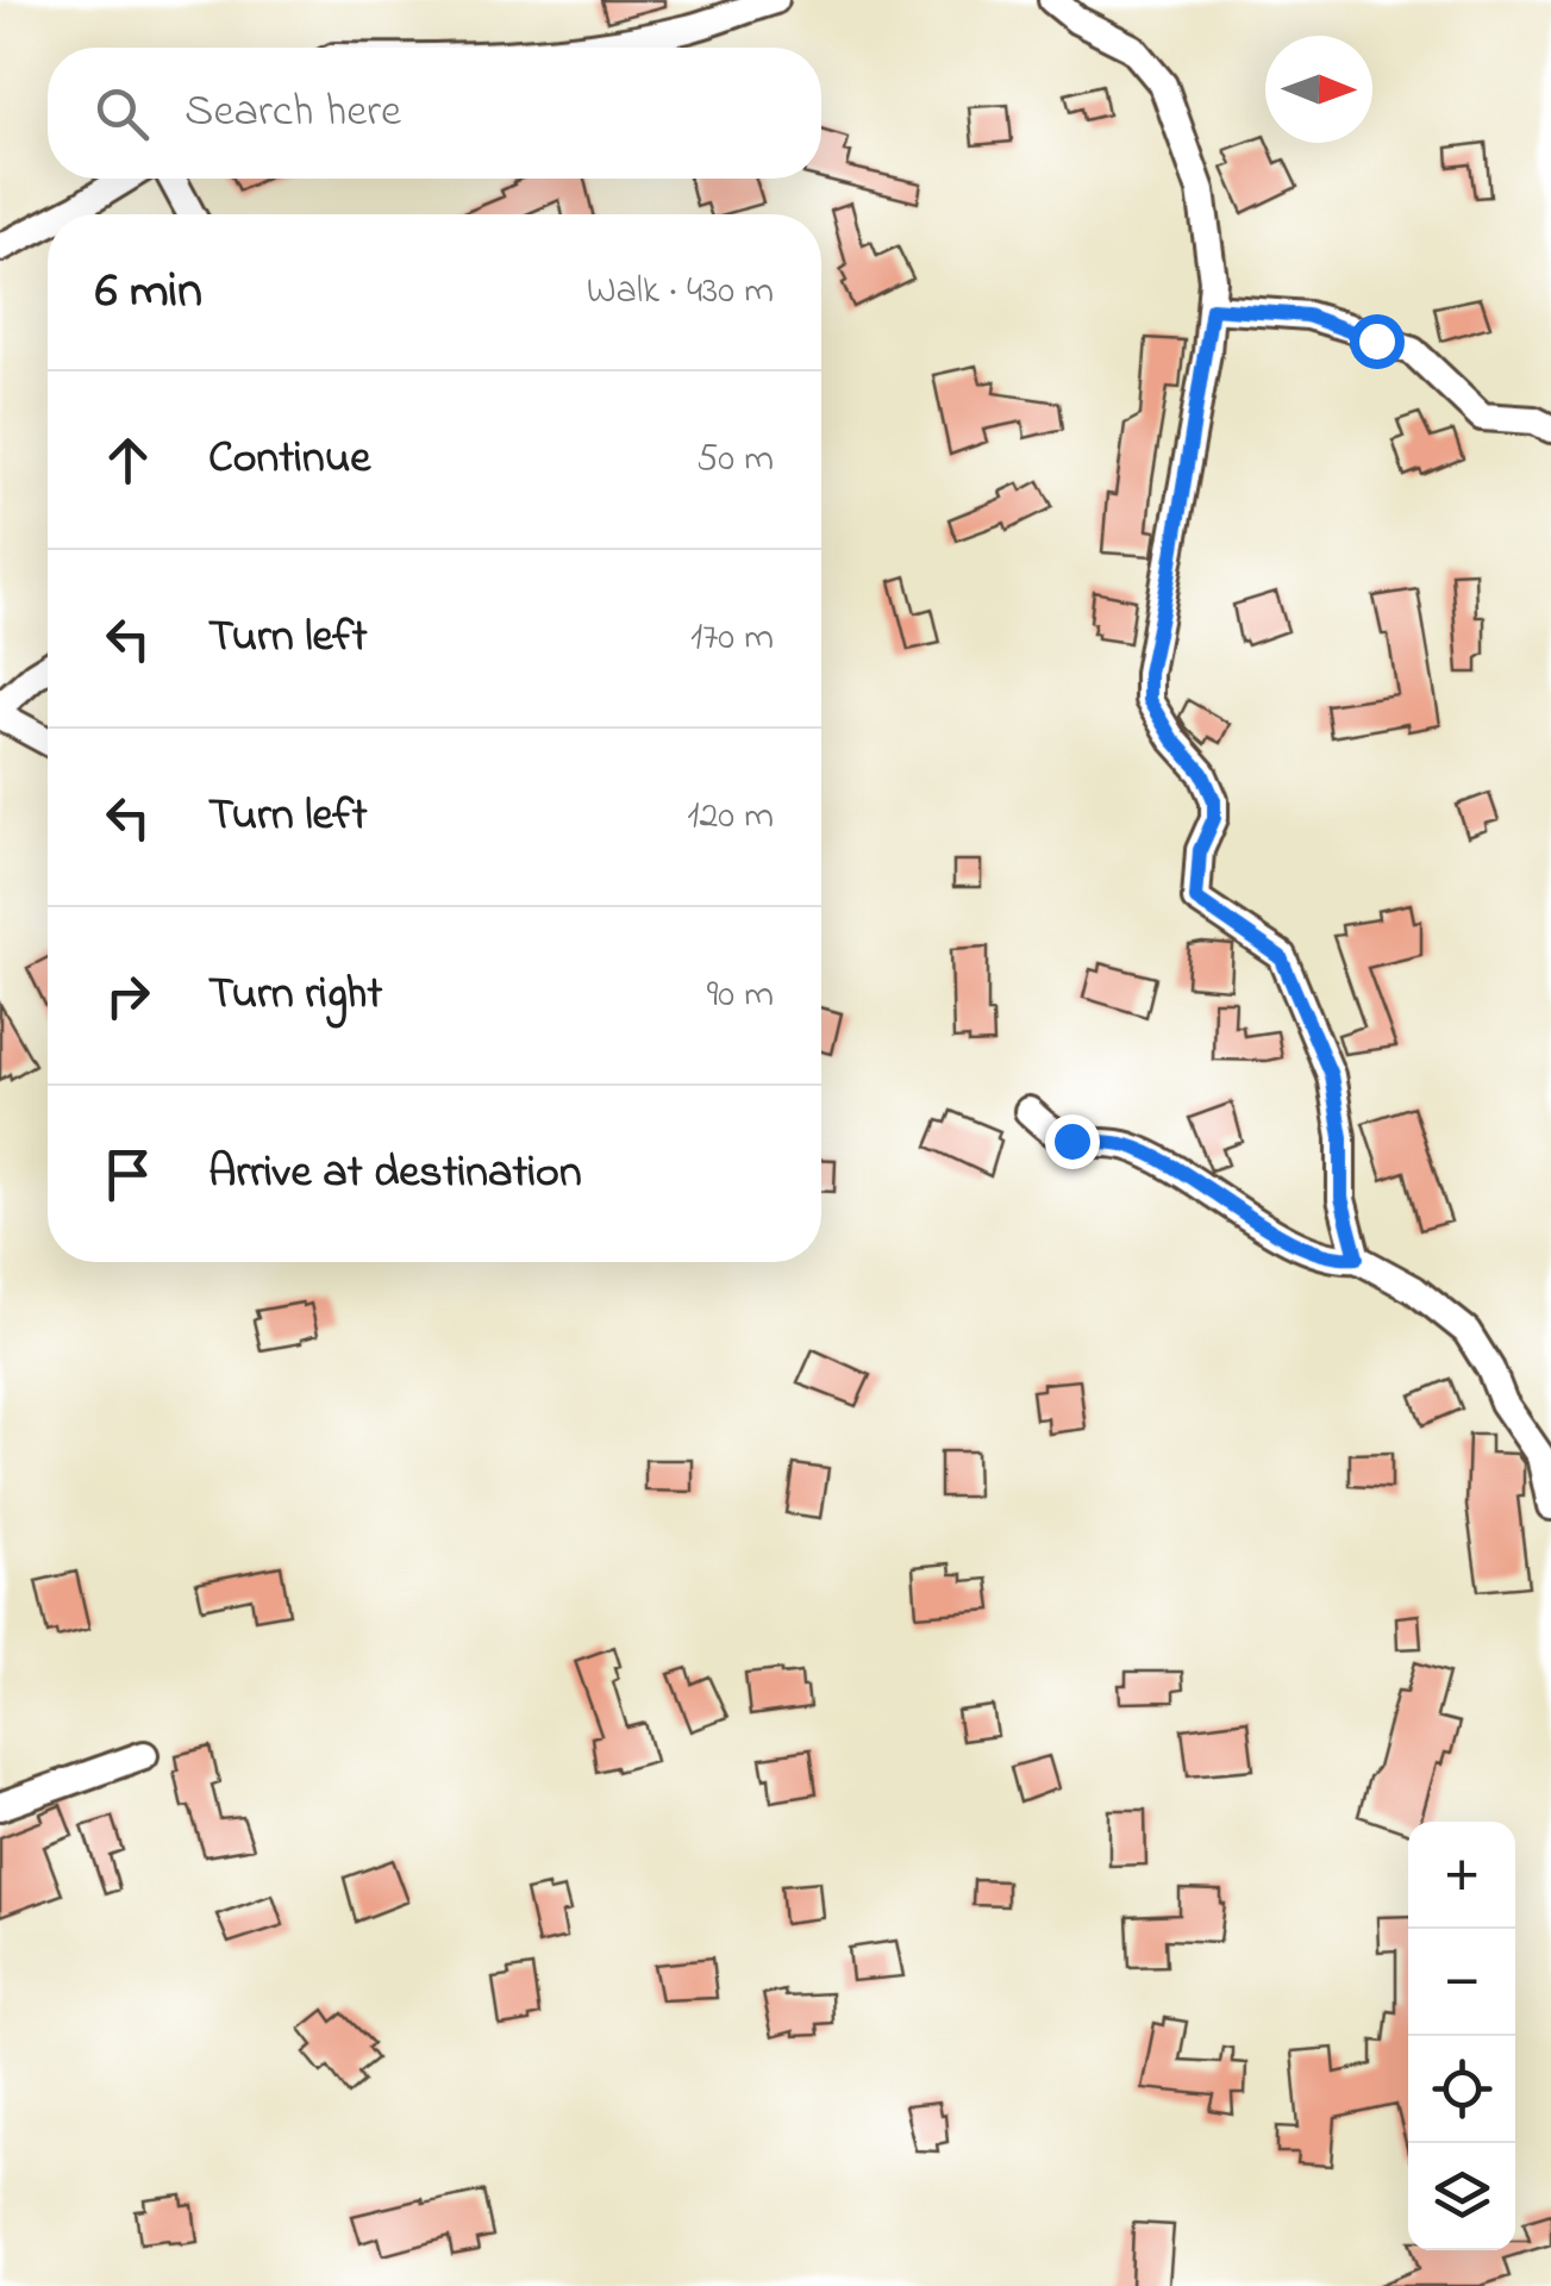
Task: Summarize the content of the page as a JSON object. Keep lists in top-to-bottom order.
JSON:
{
  "north": "right",
  "page": {
    "search": "Search here",
    "heading": ["6 min", "Walk · 430 m"],
    "list": [
      ["Continue", "50 m"],
      ["Turn left", "170 m"],
      ["Turn left", "120 m"],
      ["Turn right", "90 m"],
      "Arrive at destination"
    ],
    "map_buttons": ["+", "−"]
  }
}
